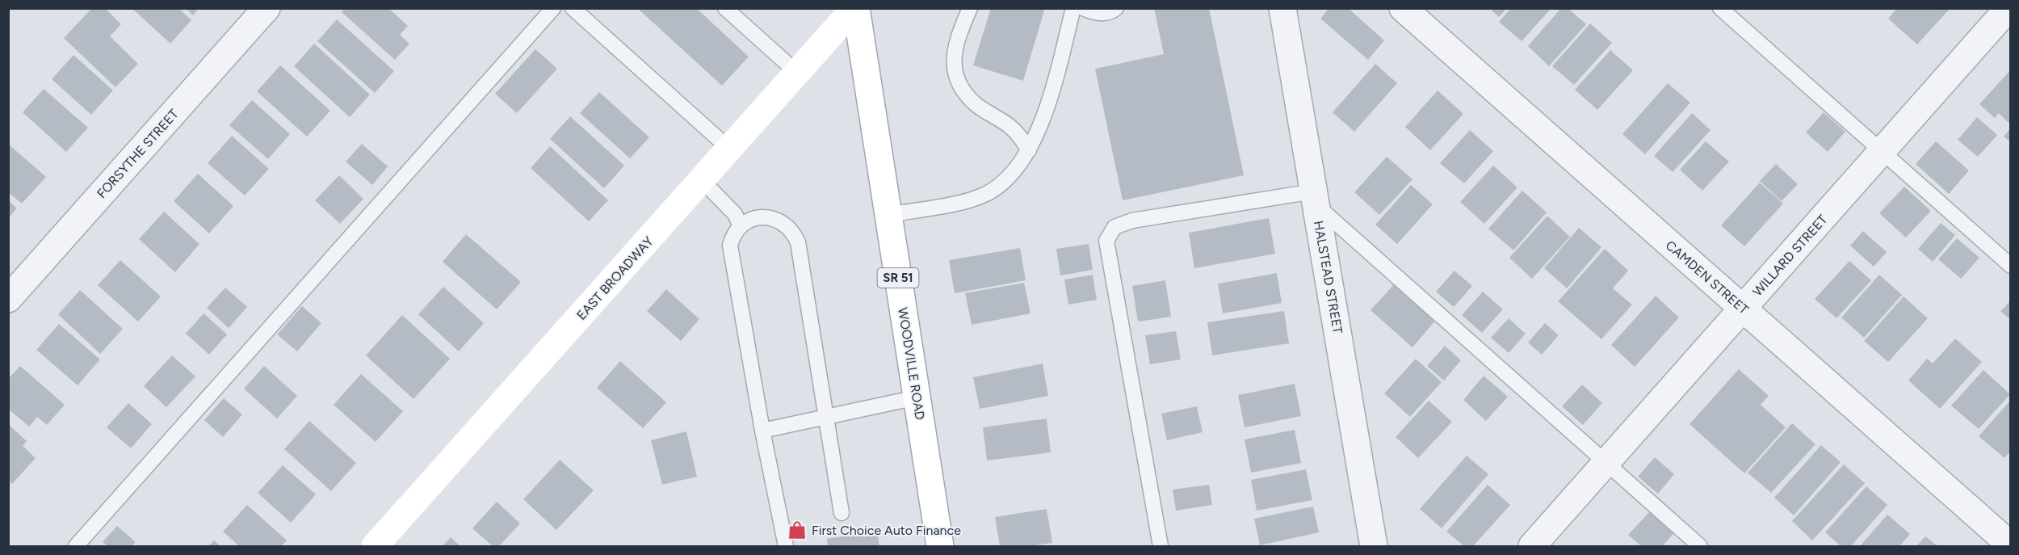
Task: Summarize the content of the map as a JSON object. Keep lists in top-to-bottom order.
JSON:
{
  "streets": {
    "street": [
      "FORSYTHE STREET",
      "WILLARD STREET",
      "HALSTEAD STREET",
      "CAMDEN STREET",
      "EAST BROADWAY",
      "SR 51",
      "WOODVILLE ROAD"
    ]
  },
  "crossings": [
    ["WILLARD STREET", "CAMDEN STREET"],
    ["EAST BROADWAY", "WOODVILLE ROAD"]
  ],
  "places": {
    "shop": ["First Choice Auto Finance"]
  }
}
